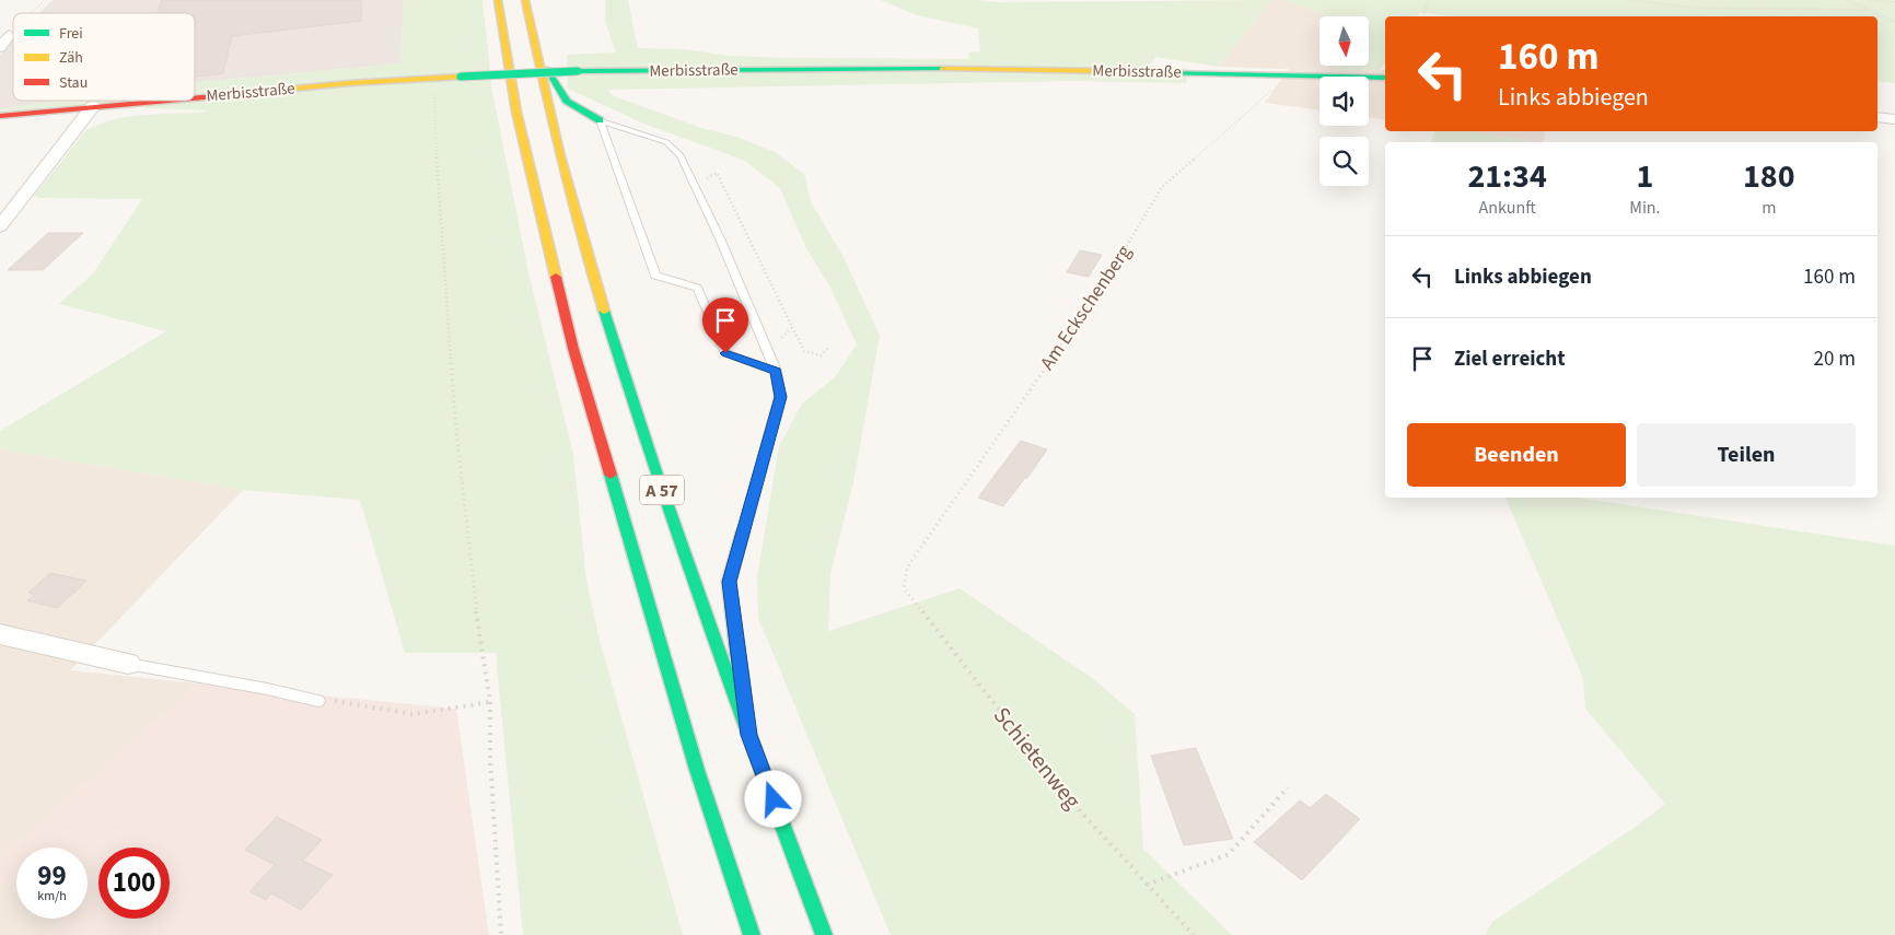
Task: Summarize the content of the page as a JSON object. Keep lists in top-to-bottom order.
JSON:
{
  "streets": {
    "main road": ["Merbisstraße", "A 57"],
    "path": ["Am Eckschenberg", "Schietenweg"]
  },
  "crossings": [
    ["Merbisstraße", "Am Eckschenberg"],
    ["Am Eckschenberg", "Schietenweg"]
  ],
  "legend": ["Frei", "Zäh", "Stau"],
  "north": "bottom",
  "page": {
    "turn": ["160 m", "Links abbiegen"],
    "eta": [
      "21:34",
      "Ankunft",
      "1",
      "Min.",
      "180",
      "m"
    ],
    "list": [
      {
        "name": "Links abbiegen",
        "value": "160 m"
      },
      {
        "name": "Ziel erreicht",
        "value": "20 m"
      }
    ],
    "buttons": ["Beenden", "Teilen"],
    "speed": "99 km/h",
    "limit": "100"
  }
}
